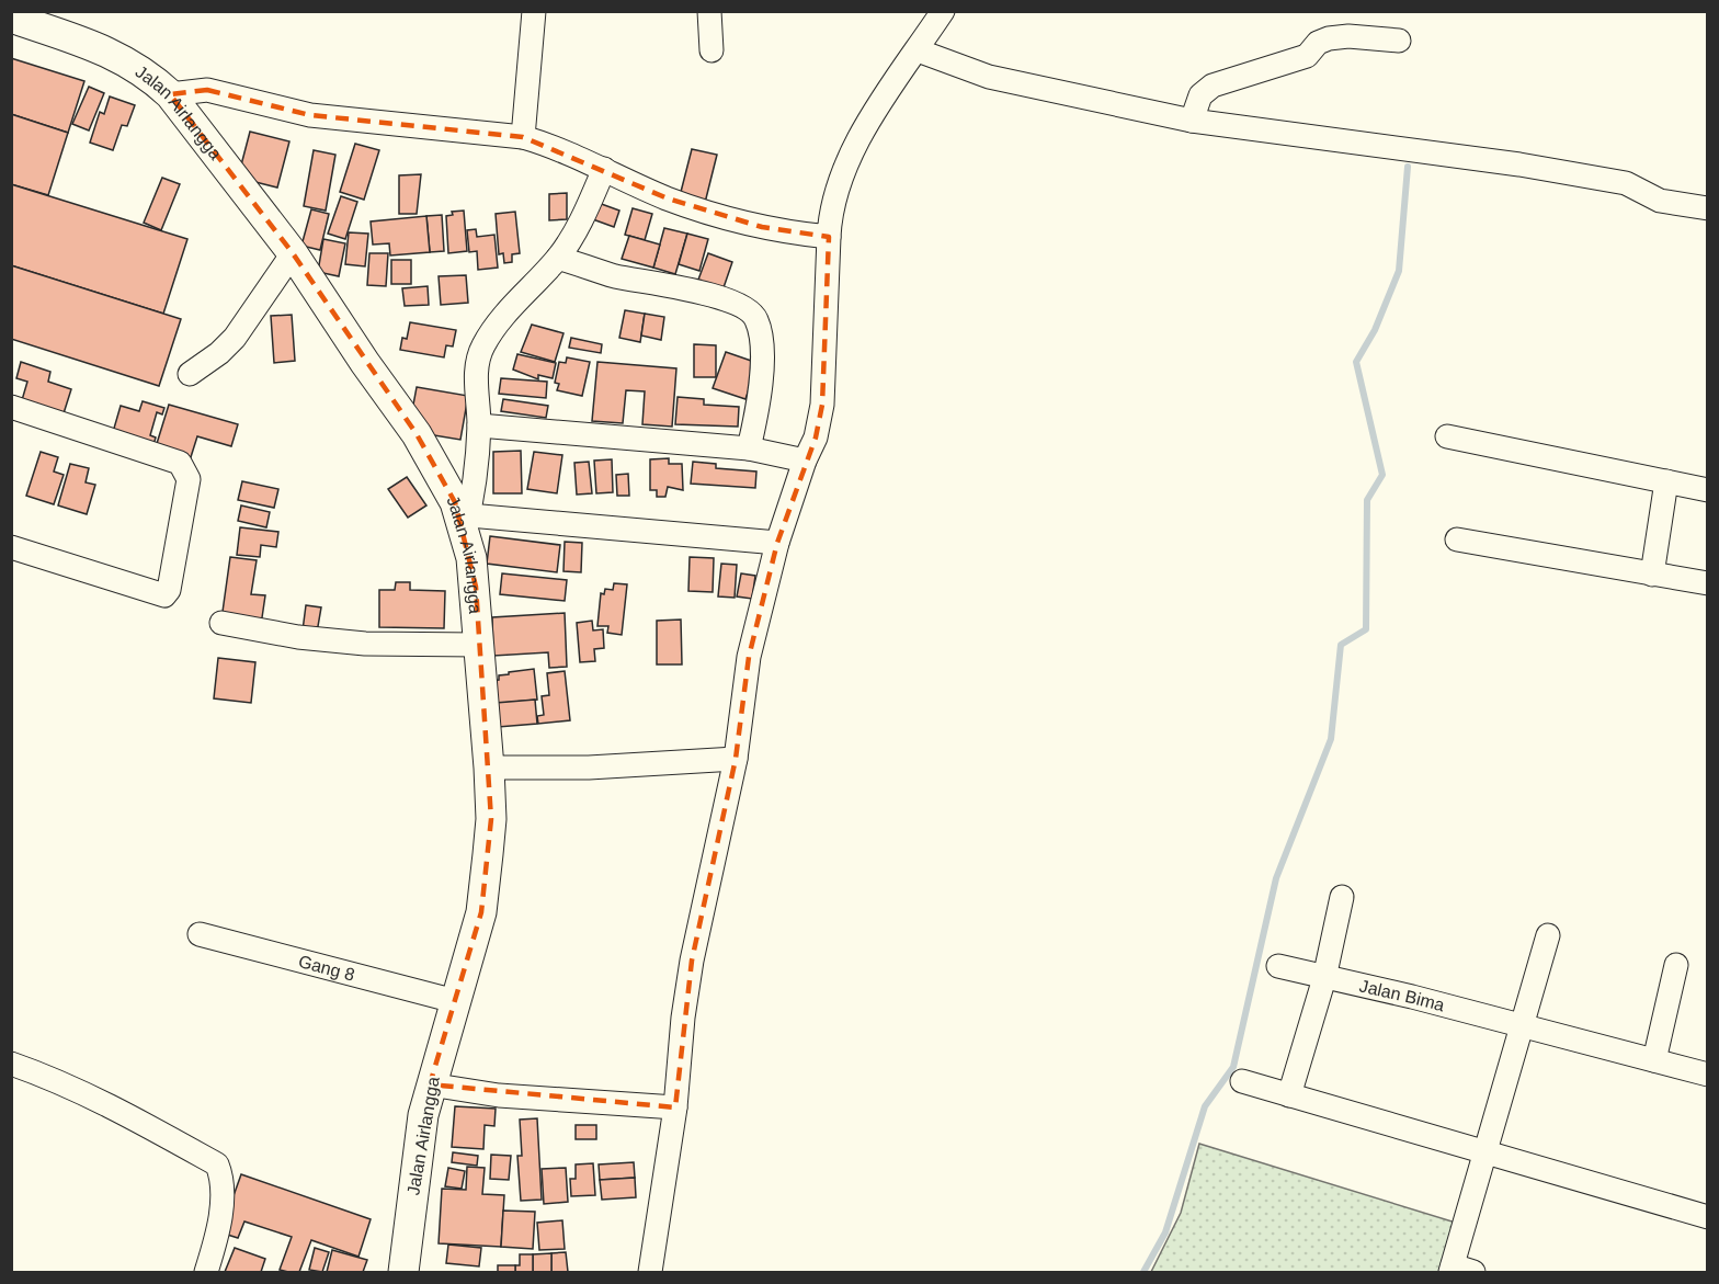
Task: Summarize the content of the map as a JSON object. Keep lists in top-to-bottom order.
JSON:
{
  "streets": {
    "main road": ["Jalan Airlangga"],
    "street": ["Gang 8", "Jalan Bima"]
  },
  "crossings": [
    ["Jalan Airlangga", "Gang 8"]
  ]
}
